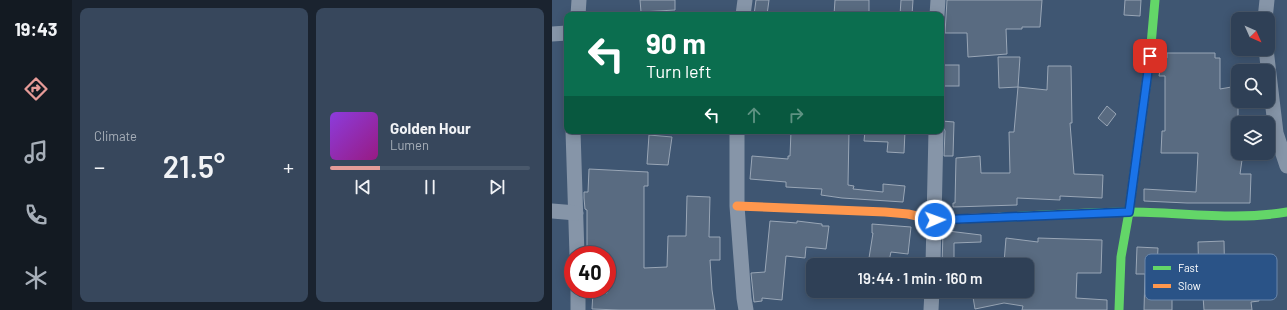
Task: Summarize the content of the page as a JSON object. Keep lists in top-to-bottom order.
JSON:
{
  "legend": ["Fast", "Slow"],
  "north": "bottom right",
  "page": {
    "tabs": "19:43",
    "tile": "Climate",
    "turn": ["90 m", "Turn left"],
    "song": ["Golden Hour", "Lumen"],
    "heat": ["−", "21.5°", "+"],
    "limit": "40",
    "trip": "19:44 · 1 min · 160 m"
  }
}
